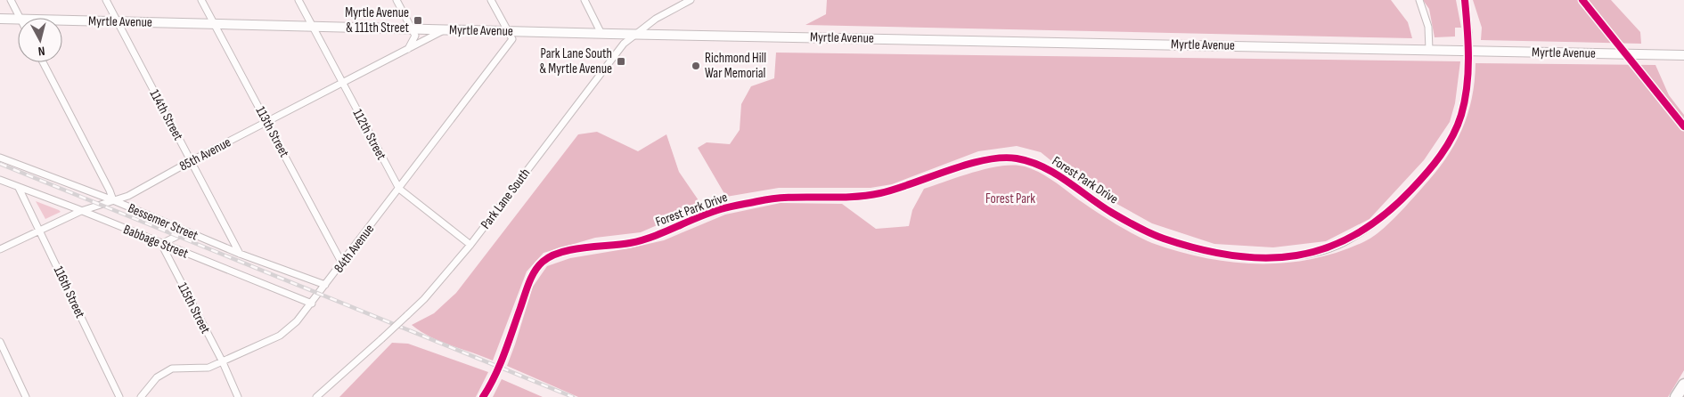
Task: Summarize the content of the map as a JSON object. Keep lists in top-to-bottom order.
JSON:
{
  "streets": {
    "main road": ["Myrtle Avenue"],
    "street": [
      "114th Street",
      "113th Street",
      "112th Street",
      "85th Avenue",
      "Forest Park Drive",
      "Park Lane South",
      "Bessemer Street",
      "Babbage Street",
      "84th Avenue",
      "116th Street",
      "115th Street"
    ]
  },
  "crossings": [
    ["Myrtle Avenue", "114th Street"],
    ["Myrtle Avenue", "113th Street"],
    ["Myrtle Avenue", "112th Street"],
    ["Myrtle Avenue", "85th Avenue"],
    ["Myrtle Avenue", "Park Lane South"],
    ["Myrtle Avenue", "84th Avenue"],
    ["114th Street", "85th Avenue"],
    ["114th Street", "Bessemer Street"],
    ["113th Street", "85th Avenue"],
    ["113th Street", "84th Avenue"],
    ["112th Street", "85th Avenue"],
    ["112th Street", "Park Lane South"],
    ["112th Street", "84th Avenue"],
    ["85th Avenue", "Bessemer Street"],
    ["85th Avenue", "Babbage Street"],
    ["85th Avenue", "116th Street"],
    ["Bessemer Street", "84th Avenue"],
    ["Babbage Street", "84th Avenue"],
    ["Babbage Street", "116th Street"],
    ["Babbage Street", "115th Street"],
    ["84th Avenue", "115th Street"]
  ],
  "parks": ["Forest Park"],
  "places": {
    "transit": ["Myrtle Avenue & 111th Street", "Park Lane South & Myrtle Avenue"],
    "other": ["Richmond Hill War Memorial"]
  },
  "north": "bottom"
}
